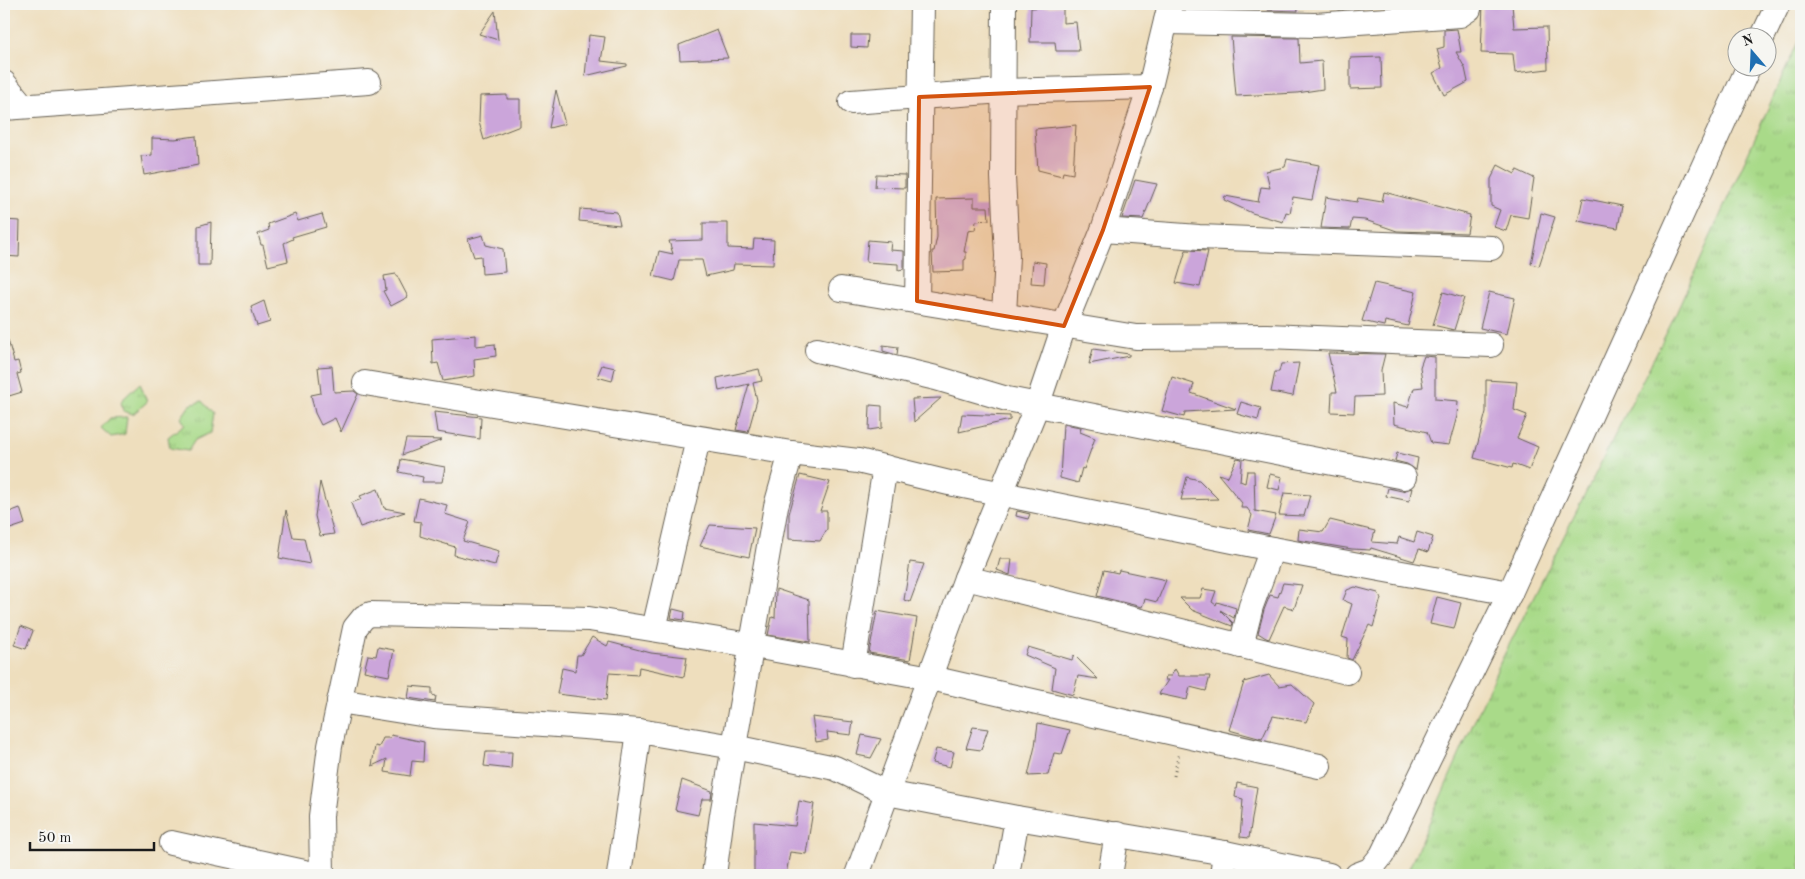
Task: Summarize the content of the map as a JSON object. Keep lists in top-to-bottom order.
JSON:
{
  "scale_bar": "50 m",
  "north": "top"
}
